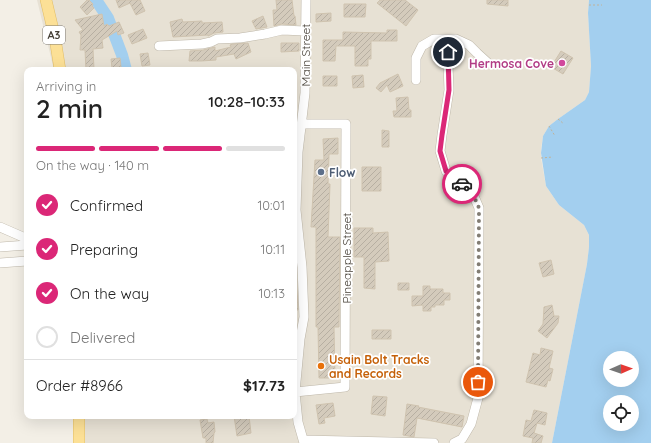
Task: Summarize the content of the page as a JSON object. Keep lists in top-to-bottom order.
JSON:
{
  "streets": {
    "main road": ["A3"],
    "street": ["Main Street", "Pineapple Street"]
  },
  "crossings": [
    ["Main Street", "Pineapple Street"]
  ],
  "places": ["Hermosa Cove", "Flow", "Usain Bolt Tracks and Records"],
  "north": "right",
  "page": {
    "heading": ["2 min", "Arriving in", "10:28–10:33"],
    "panel": ["Order #8966", "$17.73"],
    "bar": "On the way · 140 m",
    "list": [
      ["Confirmed", "10:01"],
      ["Preparing", "10:11"],
      ["On the way", "10:13"],
      "Delivered"
    ]
  }
}
